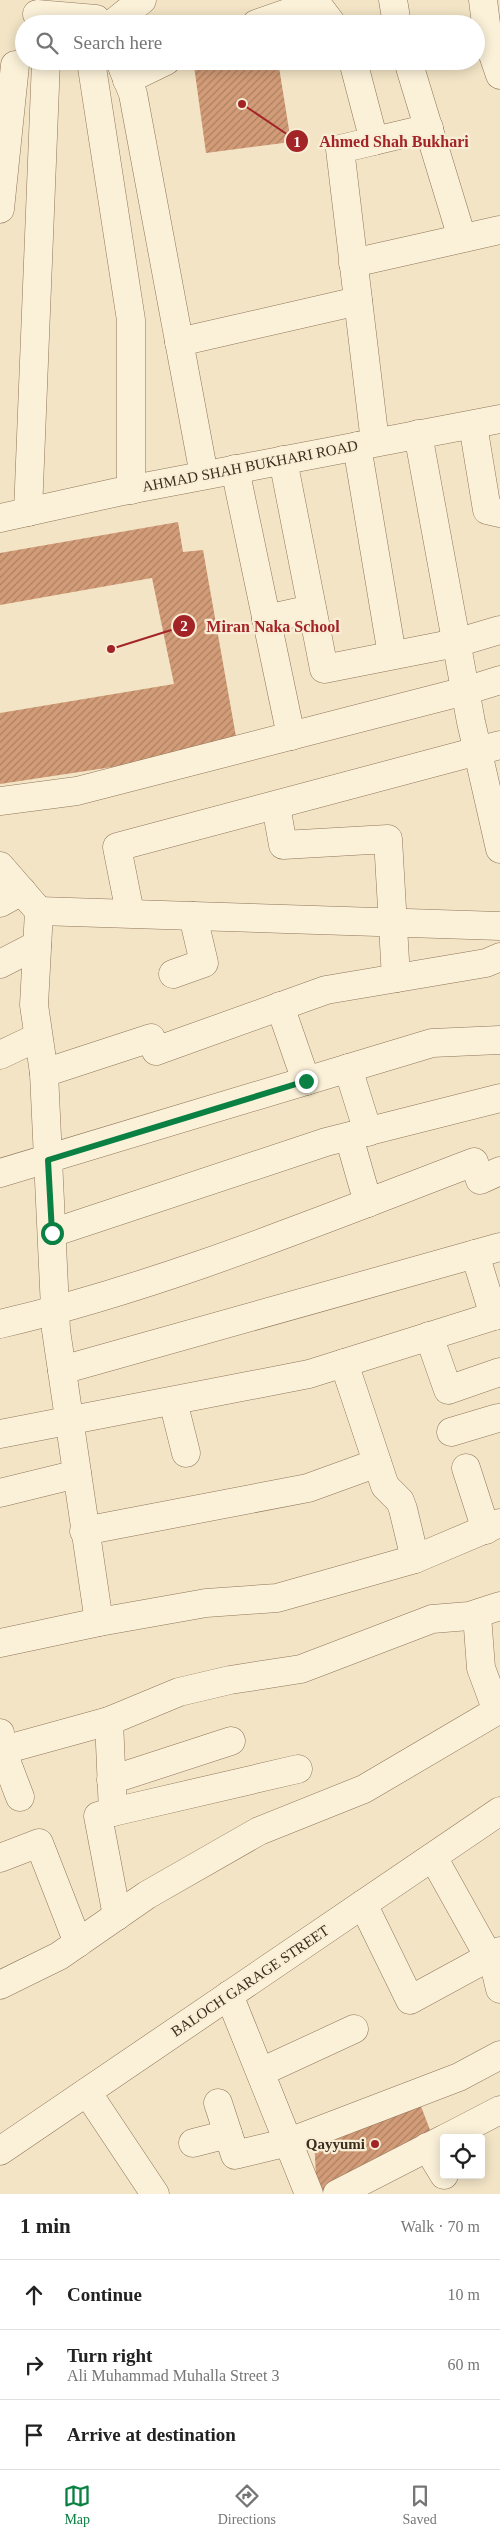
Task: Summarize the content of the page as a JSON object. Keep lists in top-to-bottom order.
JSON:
{
  "streets": {
    "street": ["AHMAD SHAH BUKHARI ROAD", "BALOCH GARAGE STREET"]
  },
  "places": ["Ahmed Shah Bukhari", "Miran Naka School", "Qayyumi"],
  "page": {
    "search": "Search here",
    "heading": ["1 min", "Walk · 70 m"],
    "list": [
      ["Continue", "10 m"],
      ["Turn right", "Ali Muhammad Muhalla Street 3", "60 m"],
      "Arrive at destination"
    ],
    "nav": ["Map", "Directions", "Saved"]
  }
}
